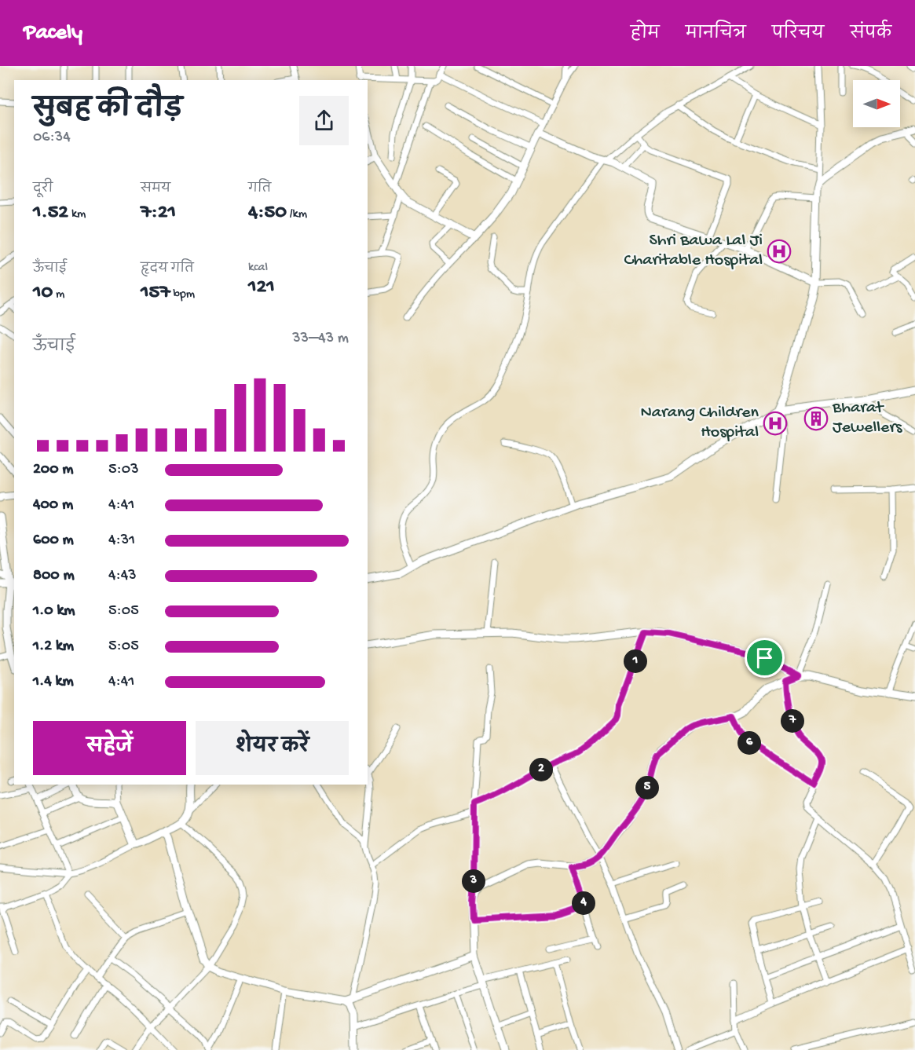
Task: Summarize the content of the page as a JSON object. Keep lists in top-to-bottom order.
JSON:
{
  "places": {
    "hospital": ["Shri Bawa Lal Ji Charitable Hospital", "Narang Children Hospital"],
    "building": ["Bharat Jewellers"]
  },
  "north": "right",
  "page": {
    "header": "Pacely",
    "nav": [
      "होम",
      "मानचित्र",
      "परिचय",
      "संपर्क"
    ],
    "heading": ["सुबह की दौड़", "06:34"],
    "stats": [
      ["दूरी", "1.52 km"],
      ["समय", "7:21"],
      ["गति", "4:50 /km"],
      ["ऊँचाई", "10 m"],
      ["हृदय गति", "157 bpm"],
      ["kcal", "121"]
    ],
    "chart": ["ऊँचाई", "33–43 m"],
    "list": [
      {
        "name": "200 m",
        "note": "5:03"
      },
      {
        "name": "400 m",
        "note": "4:41"
      },
      {
        "name": "600 m",
        "note": "4:31"
      },
      {
        "name": "800 m",
        "note": "4:43"
      },
      {
        "name": "1.0 km",
        "note": "5:05"
      },
      {
        "name": "1.2 km",
        "note": "5:05"
      },
      {
        "name": "1.4 km",
        "note": "4:41"
      }
    ],
    "pins": [
      "1",
      "7",
      "6",
      "2",
      "5",
      "3",
      "4"
    ],
    "buttons": ["सहेजें", "शेयर करें"]
  }
}
